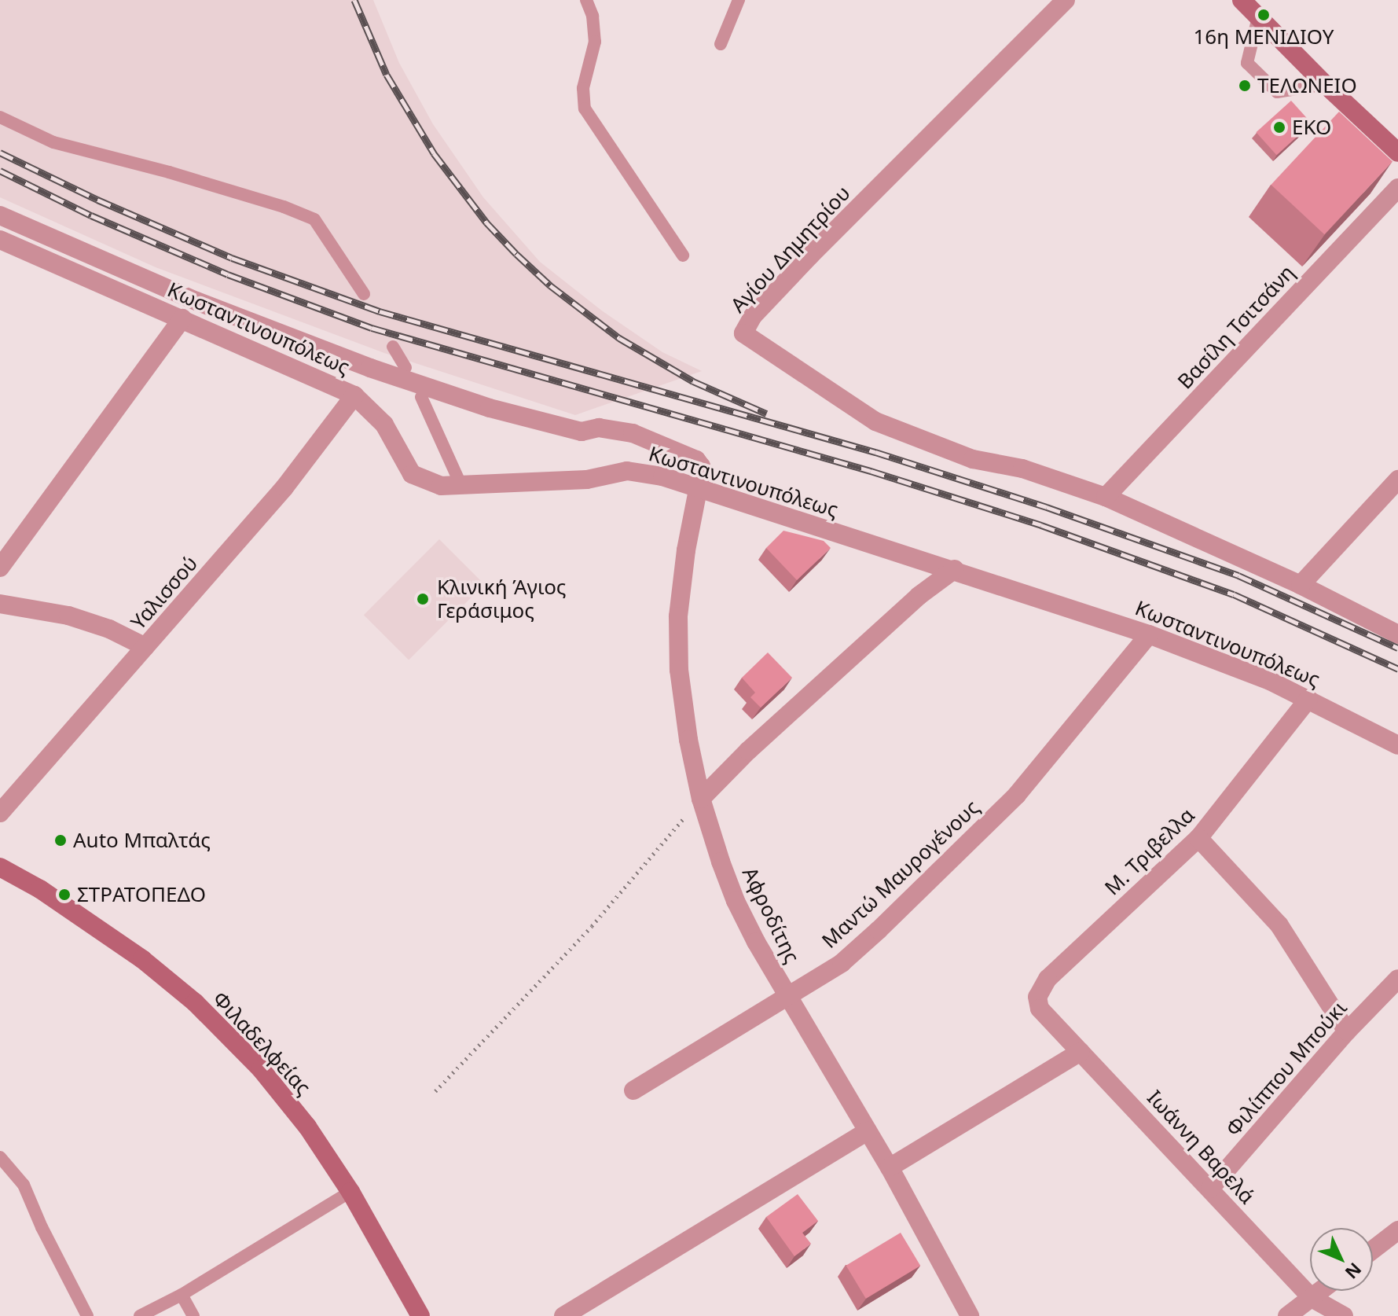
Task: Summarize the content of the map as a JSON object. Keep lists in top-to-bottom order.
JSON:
{
  "streets": {
    "main road": ["Φιλαδελφείας"],
    "street": [
      "Αγίου Δημητρίου",
      "Βασίλη Τσιτσάνη",
      "Κωσταντινουπόλεως",
      "Υαλισσού",
      "Μ. Τριβελλα",
      "Μαντώ Μαυρογένους",
      "Αφροδίτης",
      "Φιλίππου Μπούκι",
      "Ιωάννη Βαρελά"
    ]
  },
  "crossings": [
    ["Αγίου Δημητρίου", "Βασίλη Τσιτσάνη"],
    ["Κωσταντινουπόλεως", "Υαλισσού"],
    ["Κωσταντινουπόλεως", "Μ. Τριβελλα"],
    ["Κωσταντινουπόλεως", "Μαντώ Μαυρογένους"],
    ["Κωσταντινουπόλεως", "Αφροδίτης"],
    ["Μ. Τριβελλα", "Ιωάννη Βαρελά"],
    ["Μαντώ Μαυρογένους", "Αφροδίτης"],
    ["Φιλίππου Μπούκι", "Ιωάννη Βαρελά"]
  ],
  "places": [
    "16η ΜΕΝΙΔΙΟΥ",
    "ΤΕΛΩΝΕΙΟ",
    "EKO",
    "Κλινική Άγιος Γεράσιμος",
    "Auto Μπαλτάς",
    "ΣΤΡΑΤΟΠΕΔΟ"
  ],
  "north": "bottom right"
}
